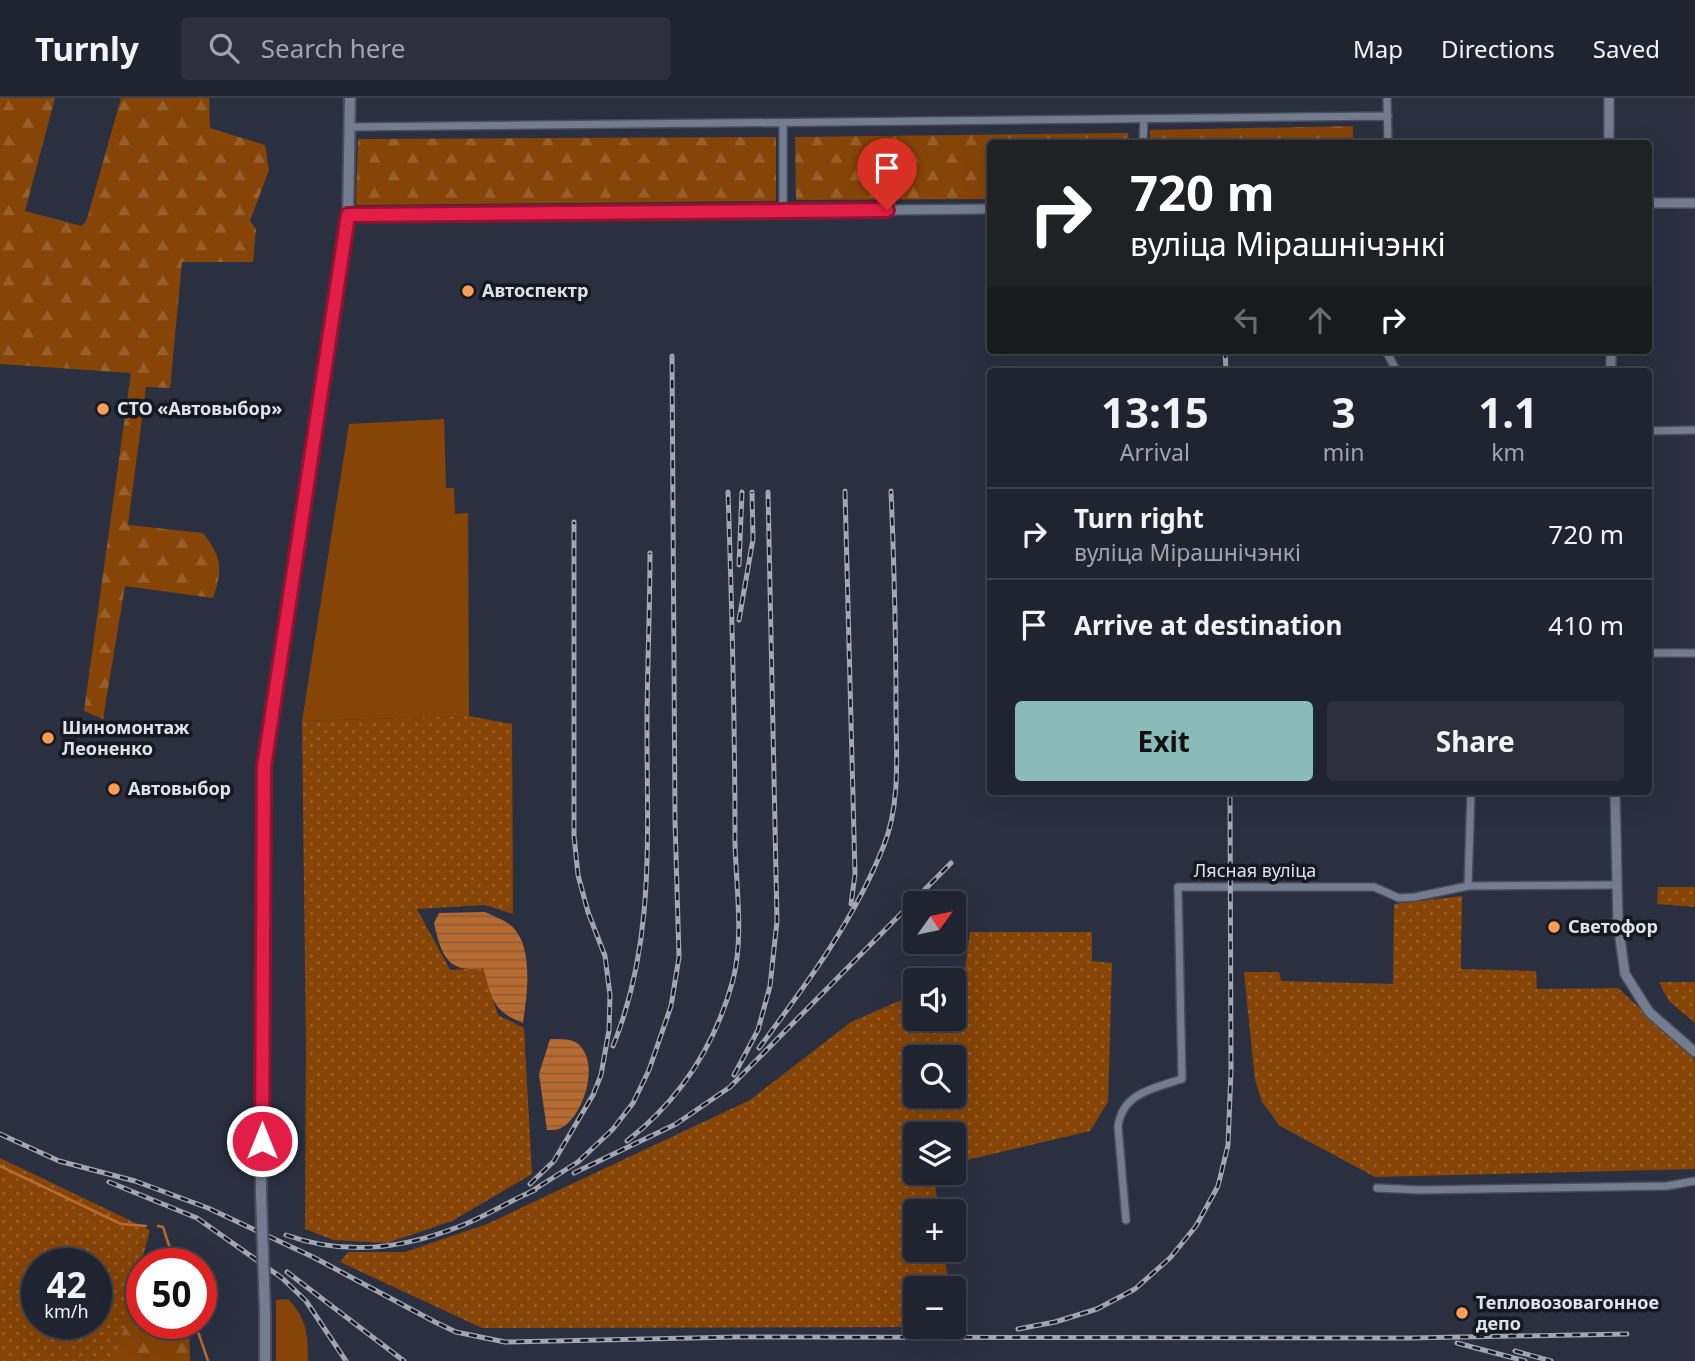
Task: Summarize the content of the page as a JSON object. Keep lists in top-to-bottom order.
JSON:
{
  "streets": {
    "street": ["Лясная вуліца"]
  },
  "places": [
    "Автоспектр",
    "СТО «Автовыбор»",
    "Шиномонтаж Леоненко",
    "Автовыбор",
    "Светофор",
    "Тепловозовагонное депо"
  ],
  "north": "top right",
  "page": {
    "header": "Turnly",
    "search": "Search here",
    "nav": ["Map", "Directions", "Saved"],
    "turn": ["720 m", "вуліца Мірашнічэнкі"],
    "eta": [
      "13:15",
      "Arrival",
      "3",
      "min",
      "1.1",
      "km"
    ],
    "list": [
      {
        "name": "Turn right",
        "note": "вуліца Мірашнічэнкі",
        "value": "720 m"
      },
      {
        "name": "Arrive at destination",
        "value": "410 m"
      }
    ],
    "buttons": ["Exit", "Share"],
    "map_buttons": ["+", "−"],
    "speed": "42 km/h",
    "limit": "50"
  }
}
